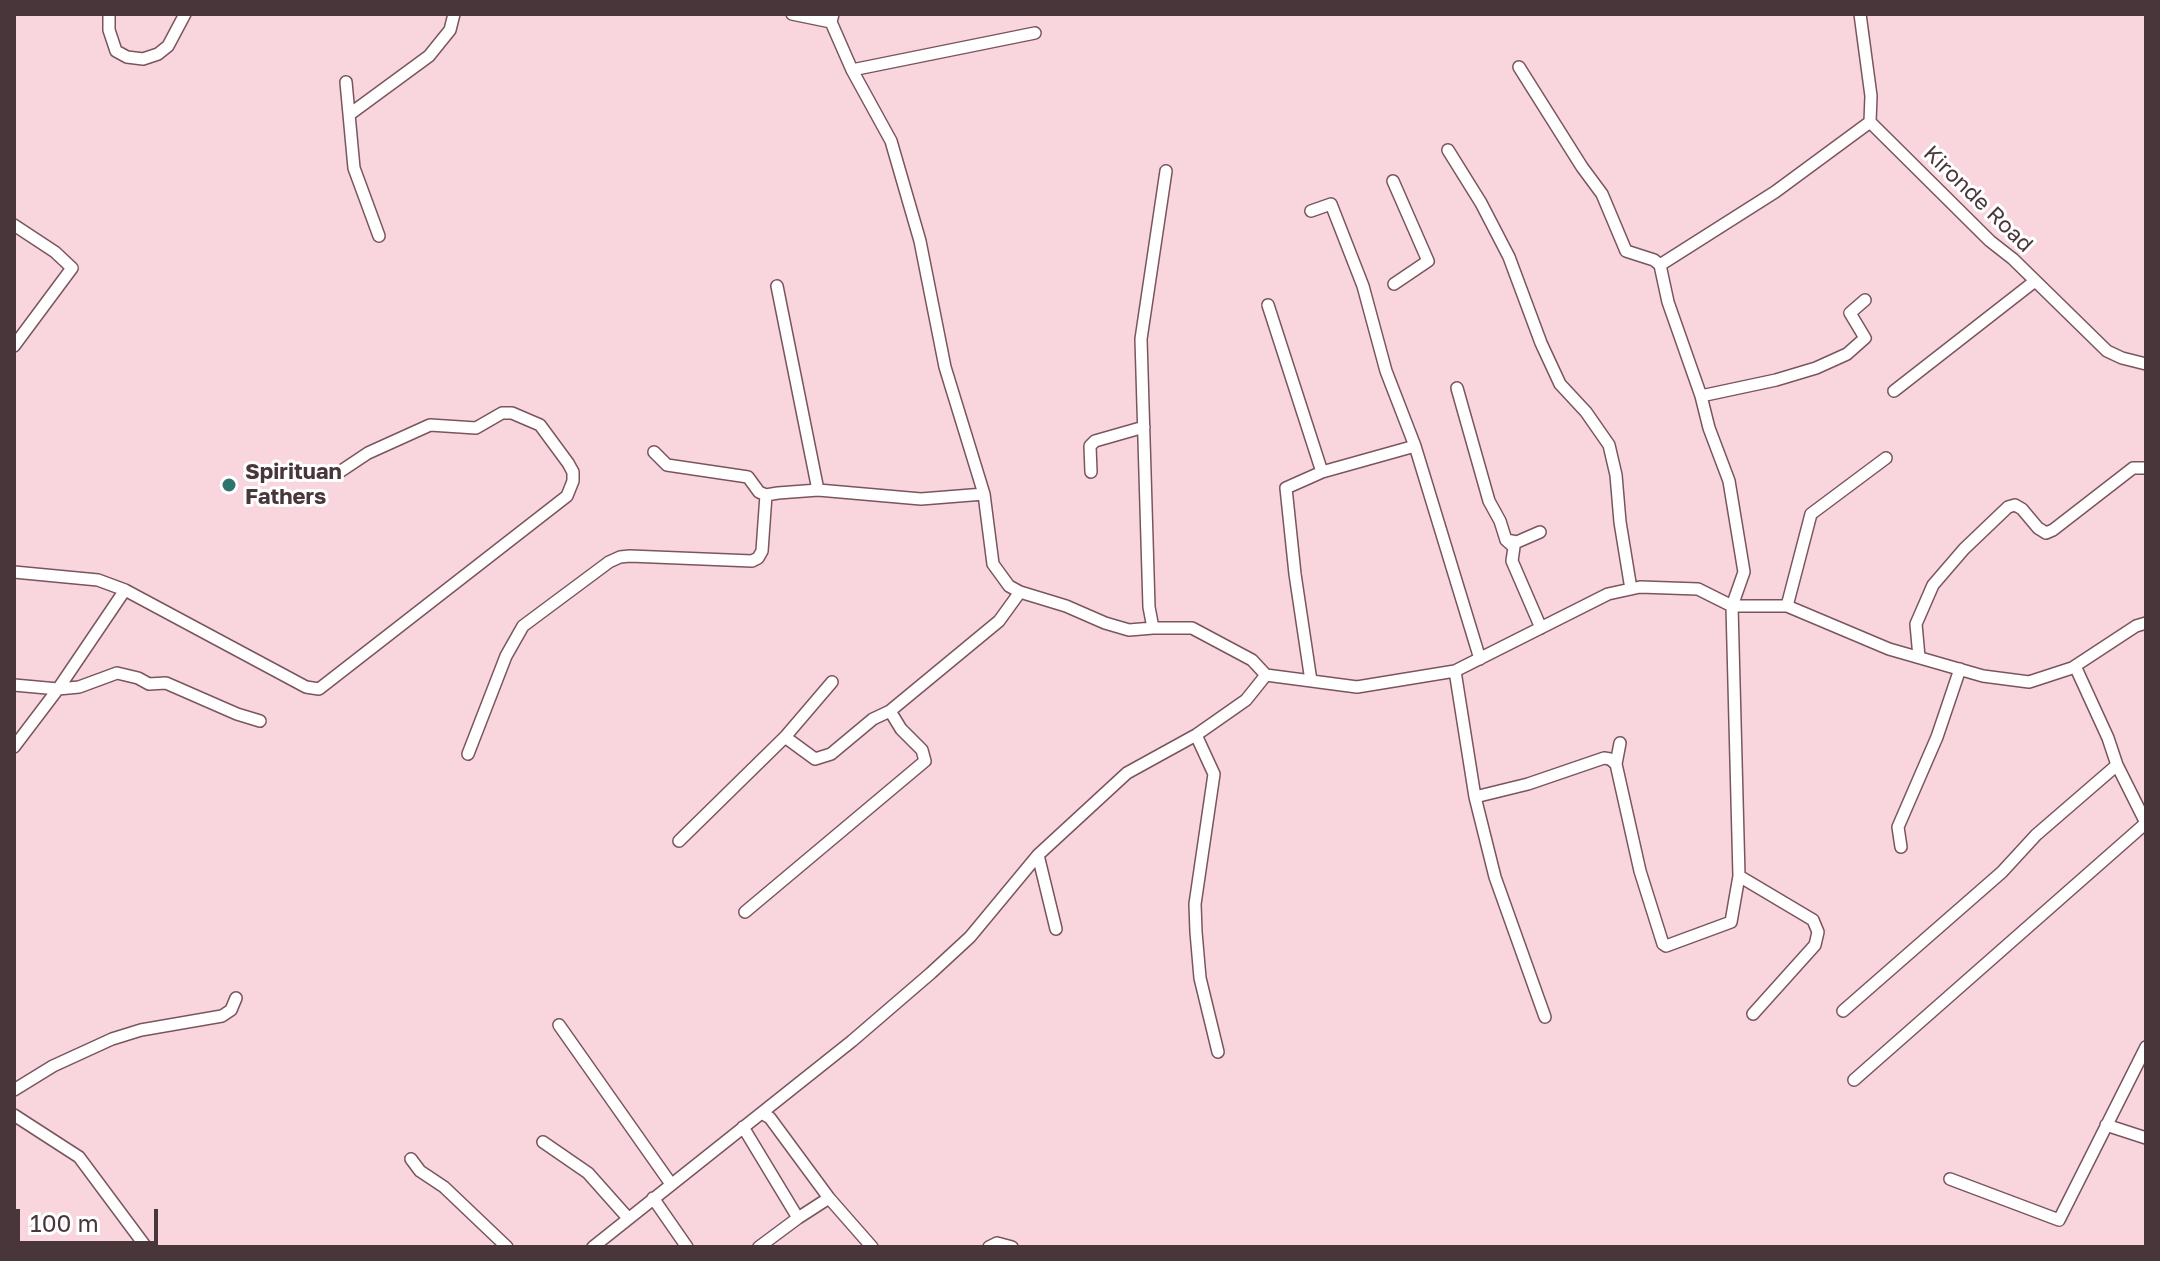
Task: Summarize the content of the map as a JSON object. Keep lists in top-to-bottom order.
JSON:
{
  "streets": {
    "street": ["Kironde Road"]
  },
  "places": ["Spirituan Fathers"],
  "scale_bar": "100 m"
}
